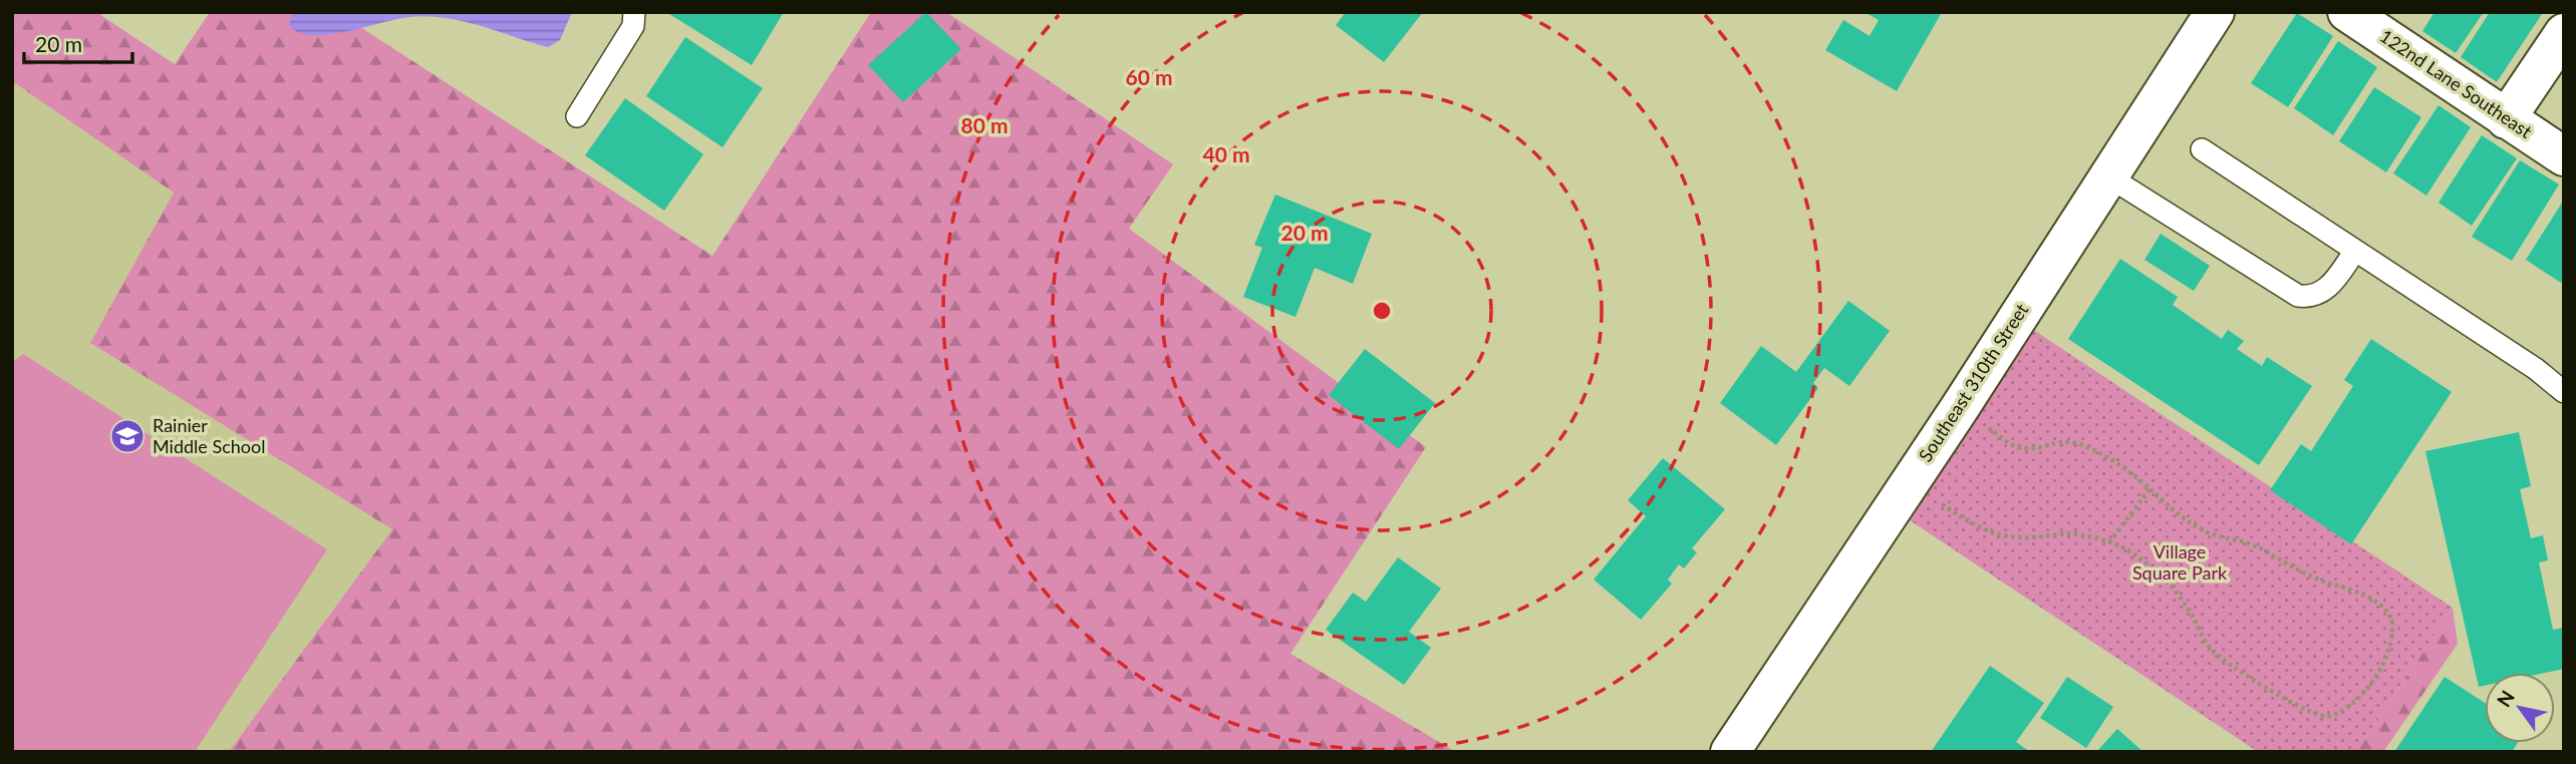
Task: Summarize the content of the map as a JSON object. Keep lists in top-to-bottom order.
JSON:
{
  "streets": {
    "street": ["122nd Lane Southeast", "Southeast 310th Street"]
  },
  "parks": ["Village Square Park"],
  "places": {
    "school or university": ["Rainier Middle School"]
  },
  "scale_bar": "20 m",
  "north": "top left",
  "rings": [
    "60 m",
    "80 m",
    "40 m",
    "20 m"
  ]
}
